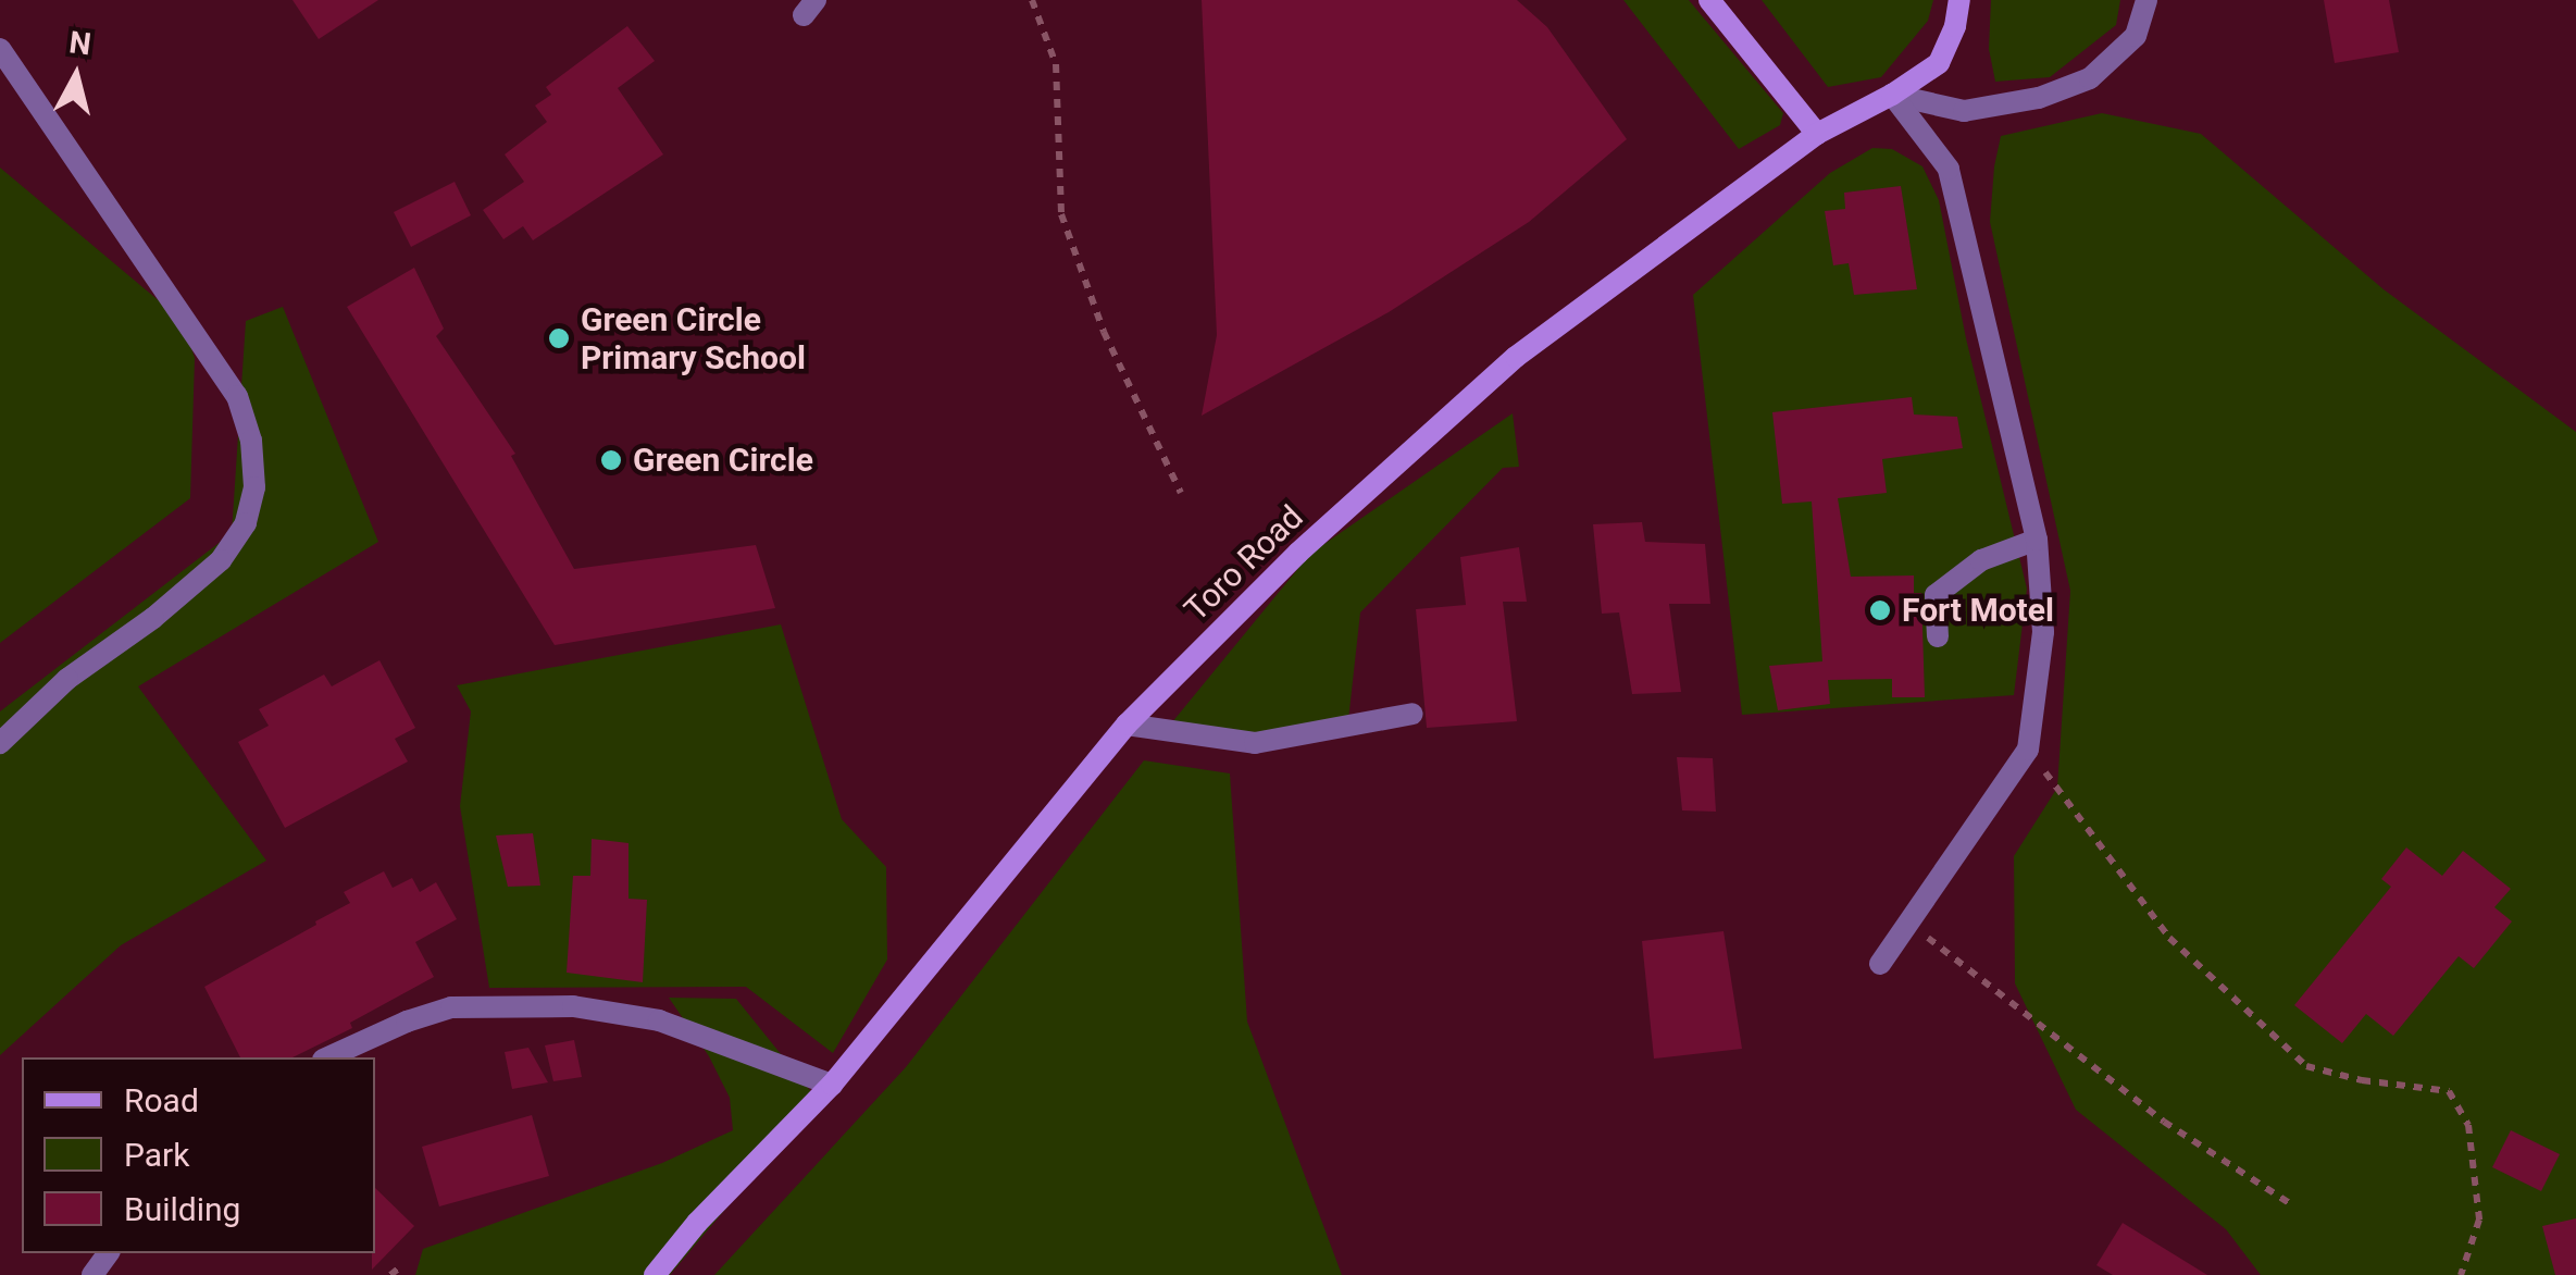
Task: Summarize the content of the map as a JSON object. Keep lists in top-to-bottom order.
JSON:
{
  "streets": {
    "main road": ["Toro Road"]
  },
  "places": ["Green Circle Primary School", "Green Circle", "Fort Motel"],
  "legend": ["Road", "Park", "Building"],
  "north": "top"
}
